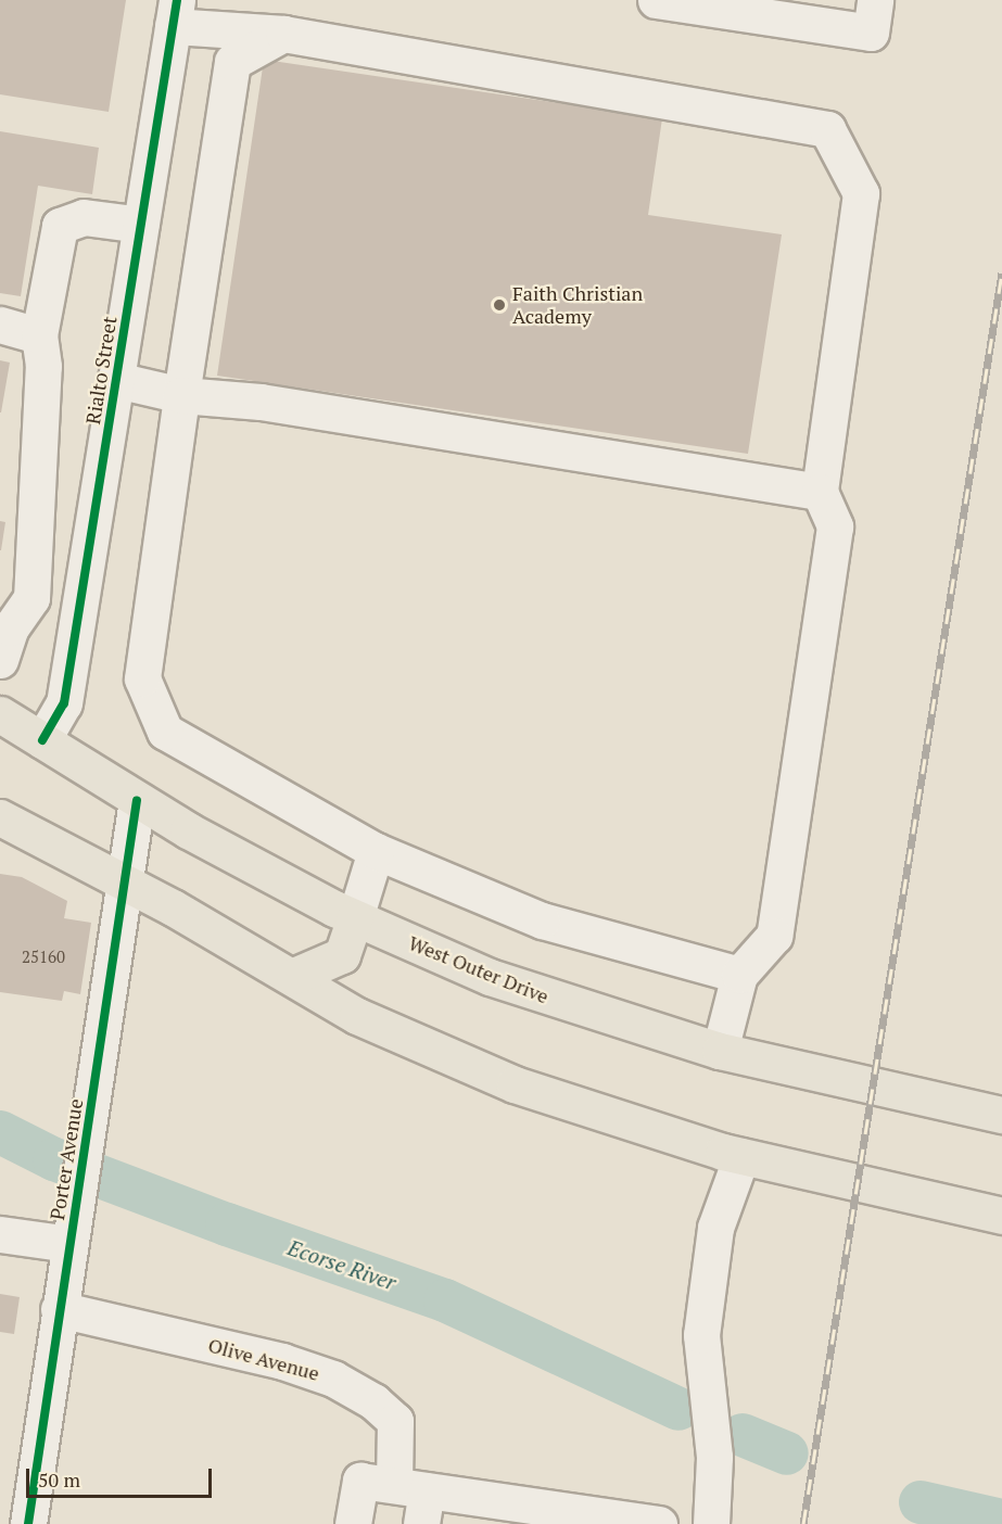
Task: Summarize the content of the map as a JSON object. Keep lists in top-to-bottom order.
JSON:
{
  "streets": {
    "main road": ["West Outer Drive"],
    "street": ["Rialto Street", "Porter Avenue", "Olive Avenue"]
  },
  "crossings": [
    ["Rialto Street", "West Outer Drive"],
    ["West Outer Drive", "Porter Avenue"],
    ["Porter Avenue", "Olive Avenue"]
  ],
  "water": ["Ecorse River"],
  "places": ["Faith Christian Academy"],
  "house_numbers": ["25160"],
  "scale_bar": "50 m"
}
